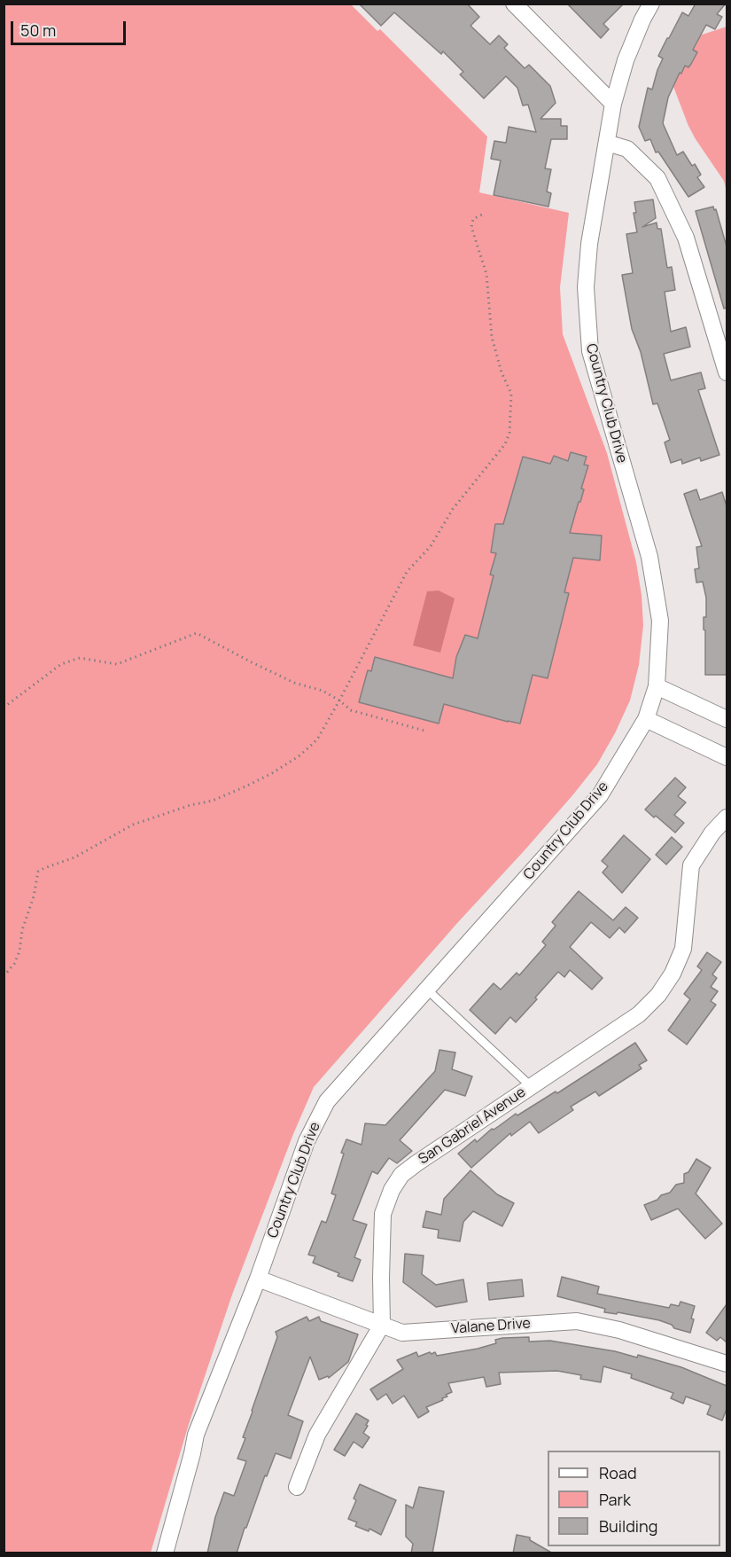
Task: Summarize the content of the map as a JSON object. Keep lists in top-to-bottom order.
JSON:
{
  "streets": {
    "street": ["Country Club Drive", "San Gabriel Avenue", "Valane Drive"]
  },
  "crossings": [
    ["Country Club Drive", "Valane Drive"],
    ["San Gabriel Avenue", "Valane Drive"]
  ],
  "legend": ["Road", "Park", "Building"],
  "scale_bar": "50 m"
}
